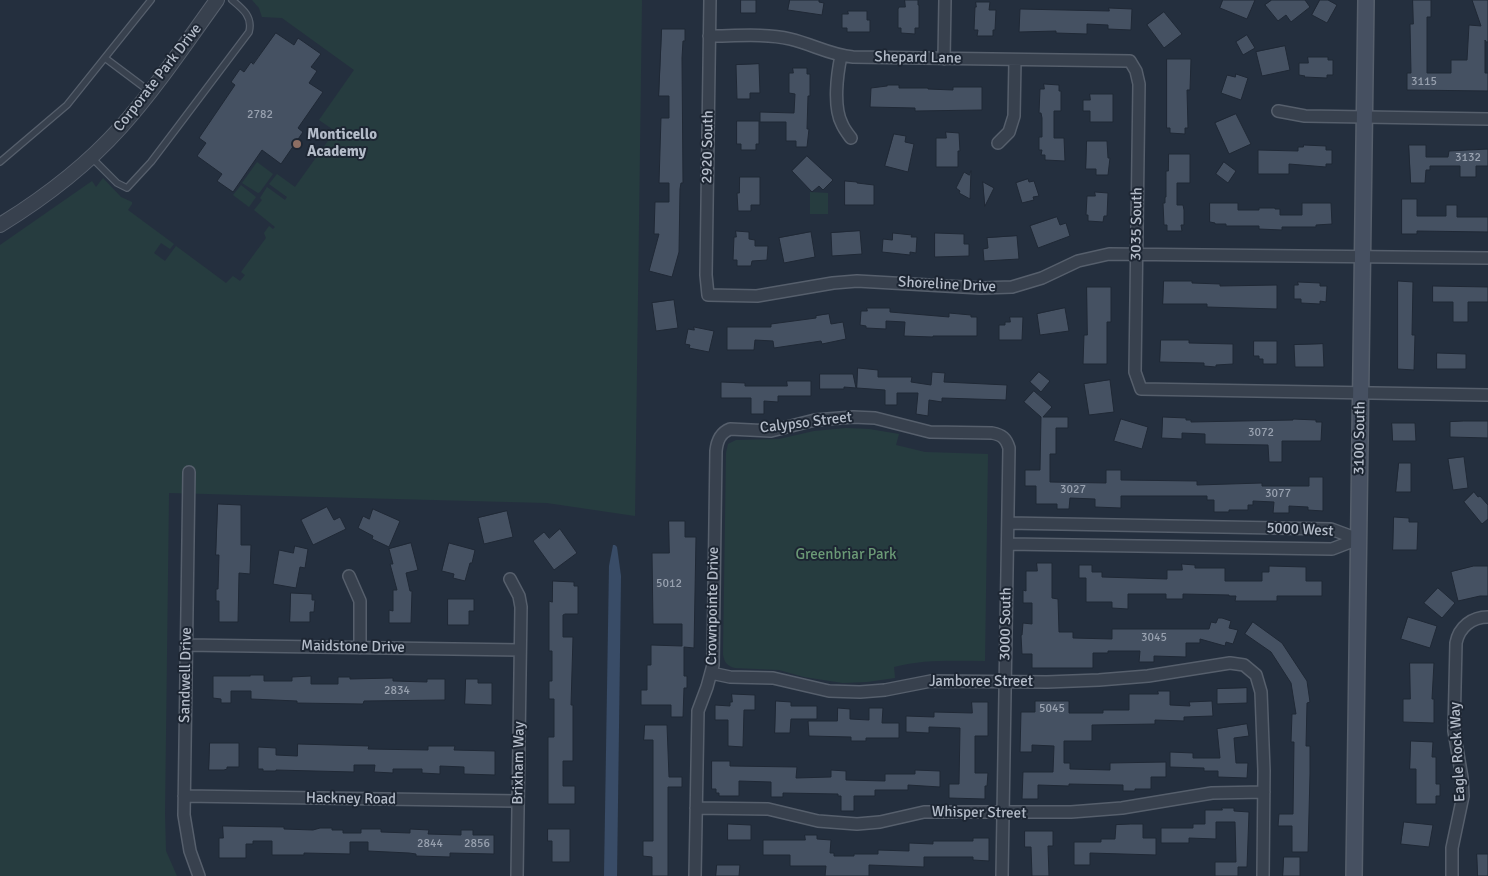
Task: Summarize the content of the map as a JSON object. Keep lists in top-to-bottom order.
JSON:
{
  "streets": {
    "main road": ["3100 South"],
    "street": [
      "Shepard Lane",
      "Corporate Park Drive",
      "2920 South",
      "3035 South",
      "Shoreline Drive",
      "Calypso Street",
      "5000 West",
      "Crownpointe Drive",
      "3000 South",
      "Maidstone Drive",
      "Sandwell Drive",
      "Jamboree Street",
      "Eagle Rock Way",
      "Brixham Way",
      "Hackney Road",
      "Whisper Street"
    ]
  },
  "crossings": [
    ["Shepard Lane", "2920 South"],
    ["Shepard Lane", "3035 South"],
    ["2920 South", "Shoreline Drive"],
    ["3035 South", "Shoreline Drive"],
    ["3035 South", "3100 South"],
    ["Shoreline Drive", "3100 South"],
    ["Calypso Street", "Crownpointe Drive"],
    ["Calypso Street", "3000 South"],
    ["3100 South", "5000 West"],
    ["5000 West", "3000 South"],
    ["Crownpointe Drive", "Jamboree Street"],
    ["Crownpointe Drive", "Whisper Street"],
    ["3000 South", "Jamboree Street"],
    ["3000 South", "Whisper Street"],
    ["Maidstone Drive", "Sandwell Drive"],
    ["Maidstone Drive", "Brixham Way"],
    ["Sandwell Drive", "Hackney Road"],
    ["Jamboree Street", "Whisper Street"],
    ["Brixham Way", "Hackney Road"]
  ],
  "parks": ["Greenbriar Park"],
  "places": ["Monticello Academy"],
  "house_numbers": [
    "3115",
    "2782",
    "3132",
    "3072",
    "3027",
    "3077",
    "5012",
    "3045",
    "2834",
    "5045",
    "2844",
    "2856"
  ]
}
